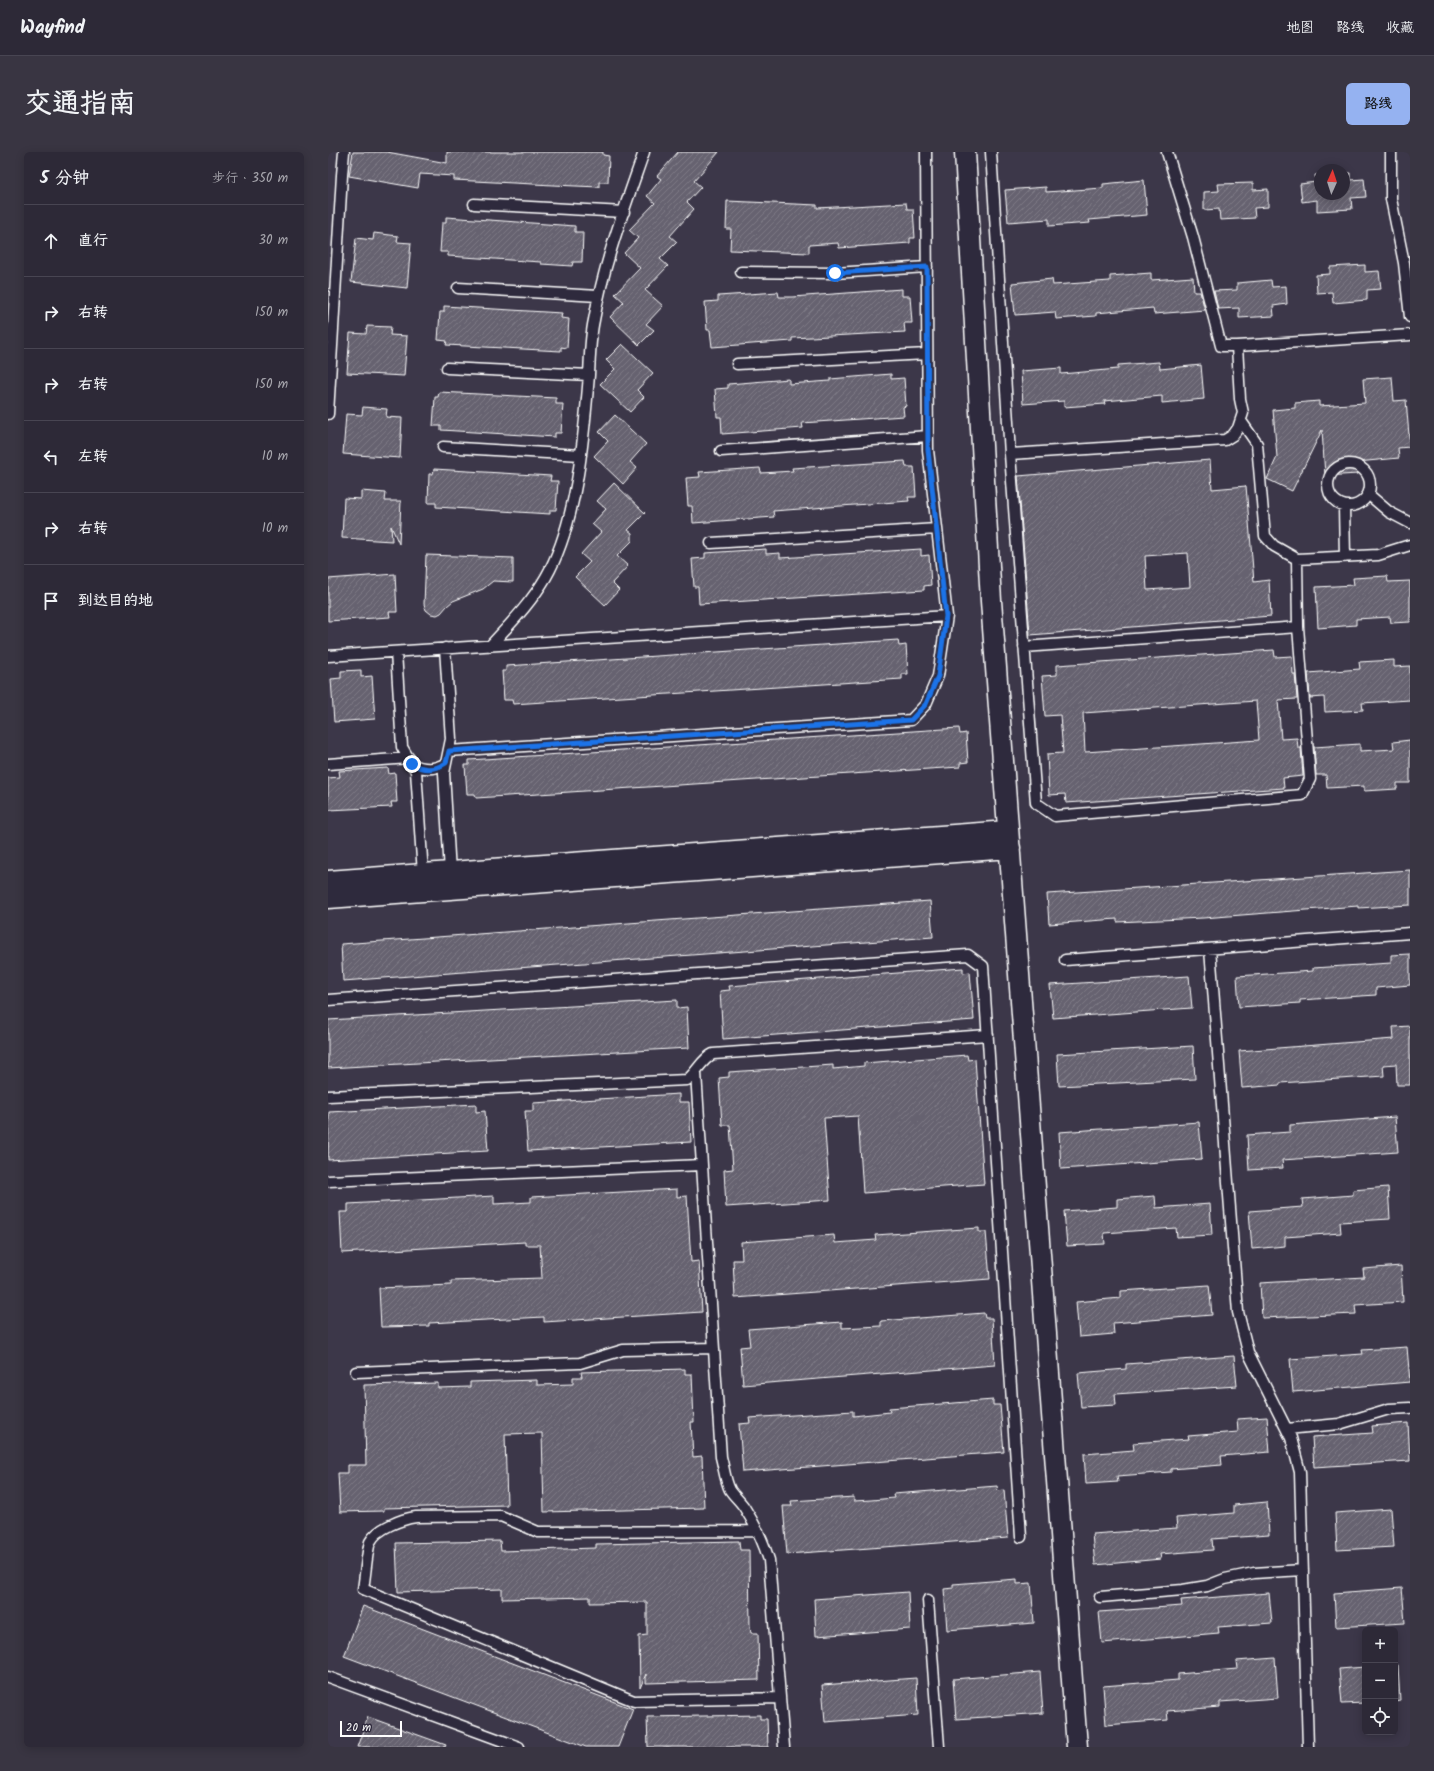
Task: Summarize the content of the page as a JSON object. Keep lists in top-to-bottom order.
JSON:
{
  "scale_bar": "20 m",
  "north": "top",
  "page": {
    "header": "Wayfind",
    "nav": ["地图", "路线", "收藏"],
    "title": "交通指南",
    "buttons": "路线",
    "heading": ["5 分钟", "步行 · 350 m"],
    "list": [
      ["直行", "30 m"],
      ["右转", "150 m"],
      ["右转", "150 m"],
      ["左转", "10 m"],
      ["右转", "10 m"],
      "到达目的地"
    ],
    "map_buttons": ["+", "−"],
    "scale": "20 m"
  }
}
